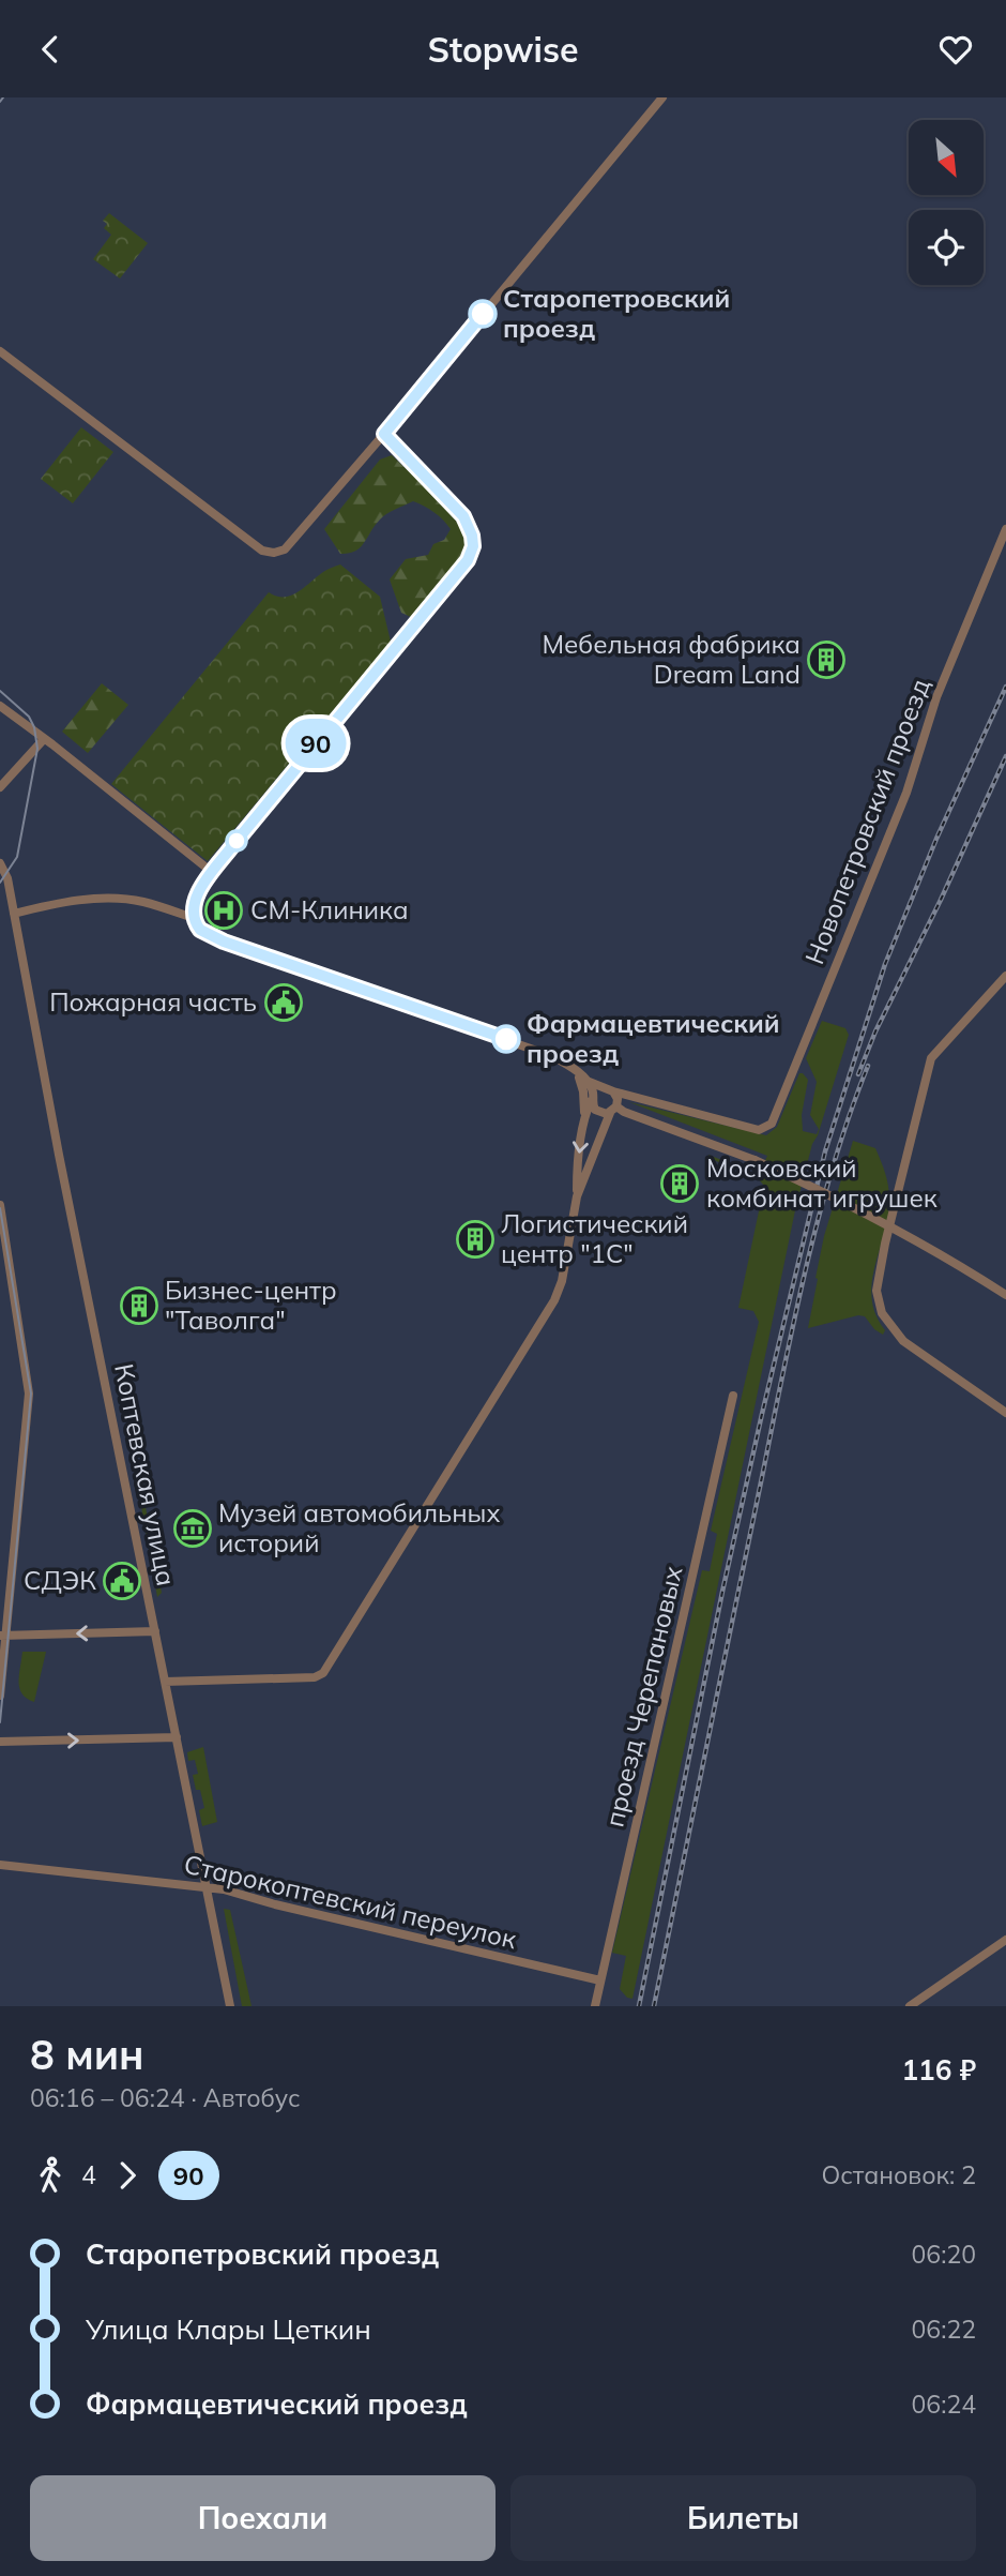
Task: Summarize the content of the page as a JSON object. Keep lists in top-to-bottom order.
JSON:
{
  "streets": {
    "street": [
      "Новопетровский проезд",
      "Коптевская улица",
      "проезд Черепановых",
      "Старокоптевский переулок"
    ]
  },
  "crossings": [
    ["Коптевская улица", "Старокоптевский переулок"],
    ["проезд Черепановых", "Старокоптевский переулок"]
  ],
  "places": {
    "other": ["Старопетровский проезд", "Фармацевтический проезд"],
    "building": [
      "Мебельная фабрика Dream Land",
      "Московский комбинат игрушек",
      "Логистический центр \"1С\"",
      "Бизнес-центр \"Таволга\""
    ],
    "hospital": ["СМ-Клиника"],
    "public building": ["Пожарная часть", "СДЭК"],
    "museum": ["Музей автомобильных историй"]
  },
  "lines": ["bus line 90"],
  "north": "bottom right",
  "page": {
    "header": "Stopwise",
    "on_map": "90",
    "heading": ["8 мин", "06:16 – 06:24 · Автобус", "116 ₽"],
    "legs": ["4", "90", "Остановок: 2"],
    "list": [
      {
        "name": "Старопетровский проезд",
        "value": "06:20"
      },
      {
        "name": "Улица Клары Цеткин",
        "value": "06:22"
      },
      {
        "name": "Фармацевтический проезд",
        "value": "06:24"
      }
    ],
    "buttons": ["Поехали", "Билеты"]
  }
}
